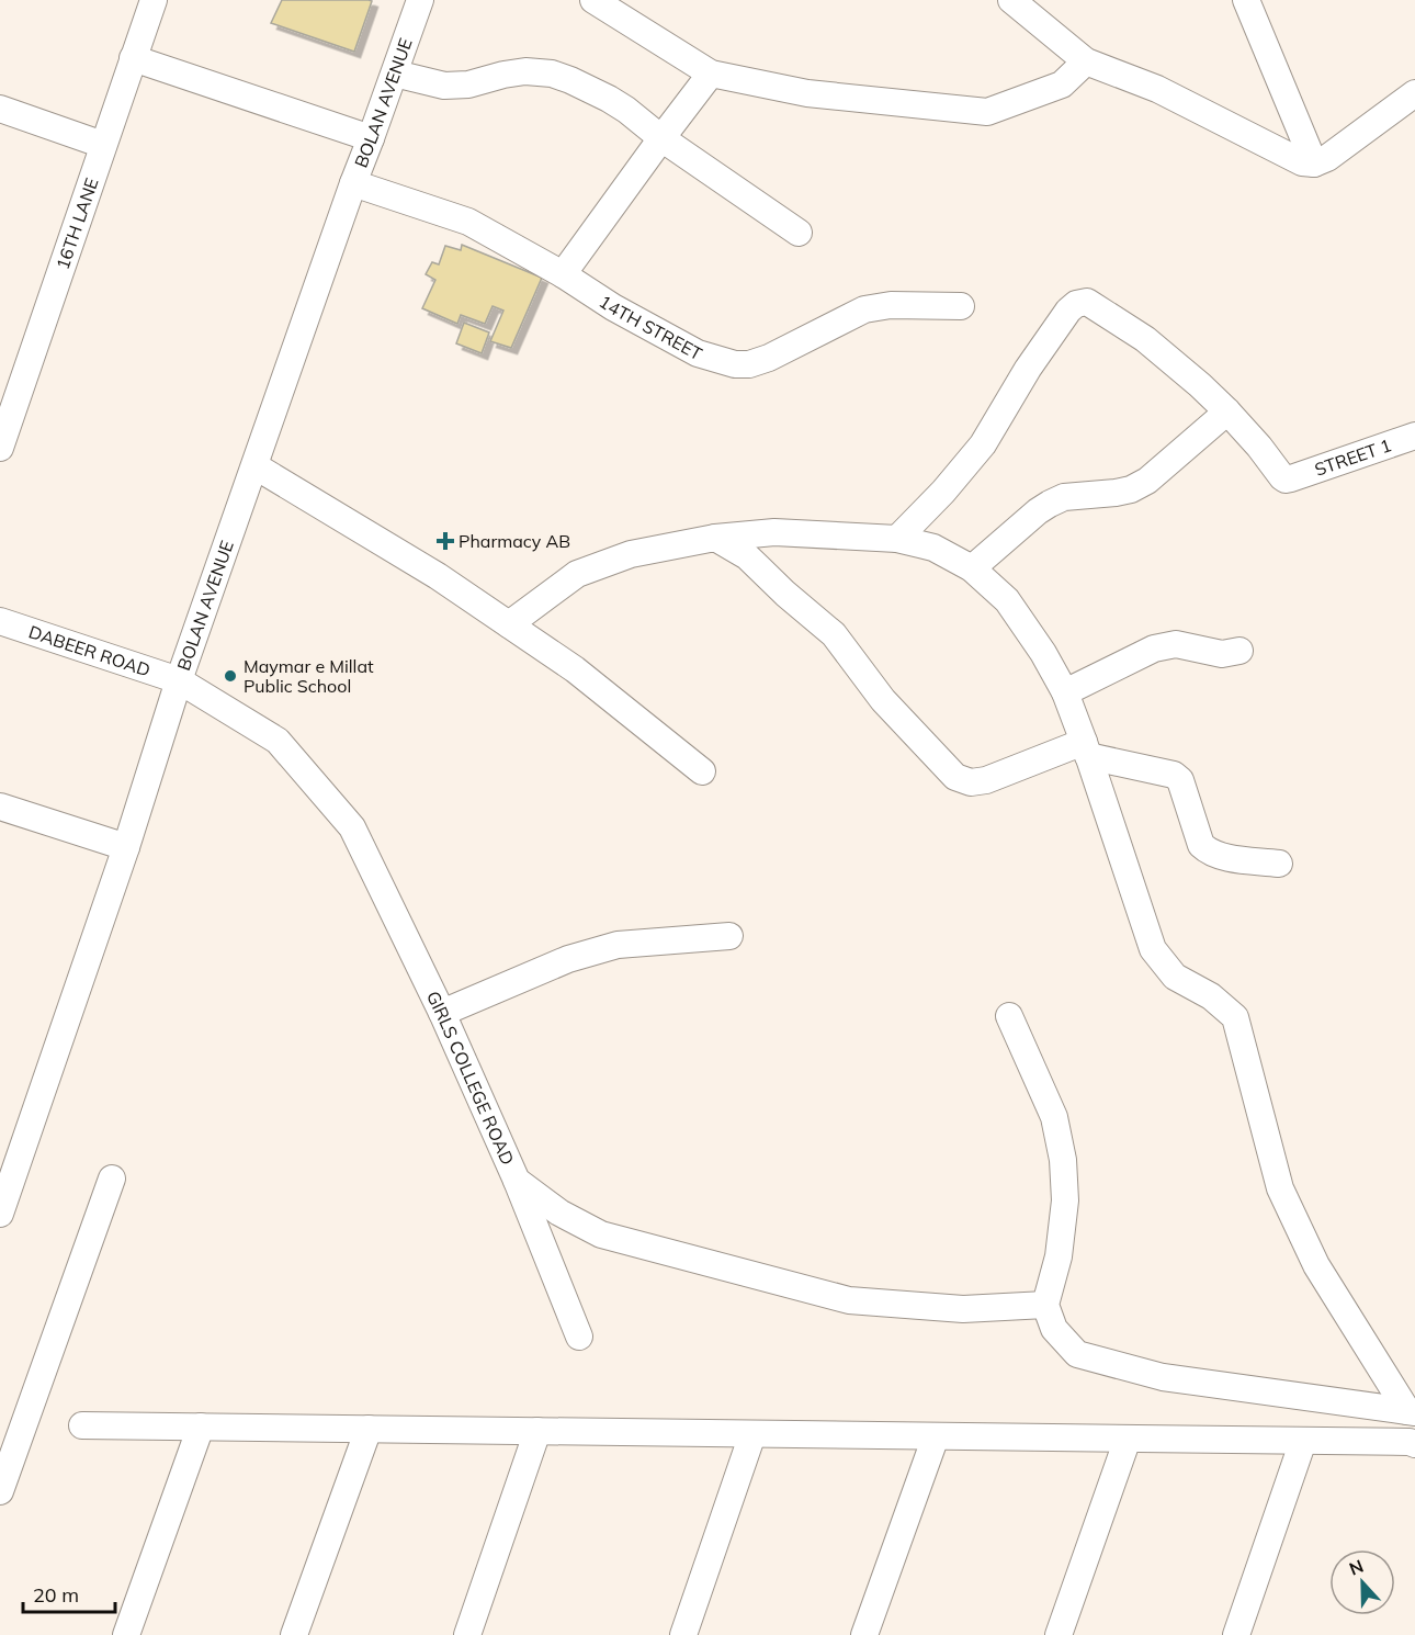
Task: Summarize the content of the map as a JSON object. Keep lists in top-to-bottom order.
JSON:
{
  "streets": {
    "street": [
      "BOLAN AVENUE",
      "16TH LANE",
      "14TH STREET",
      "STREET 1",
      "DABEER ROAD",
      "GIRLS COLLEGE ROAD"
    ]
  },
  "crossings": [
    ["BOLAN AVENUE", "14TH STREET"],
    ["BOLAN AVENUE", "DABEER ROAD"],
    ["BOLAN AVENUE", "GIRLS COLLEGE ROAD"],
    ["DABEER ROAD", "GIRLS COLLEGE ROAD"]
  ],
  "places": {
    "health": ["Pharmacy AB"],
    "other": ["Maymar e Millat Public School"]
  },
  "scale_bar": "20 m",
  "north": "top"
}
